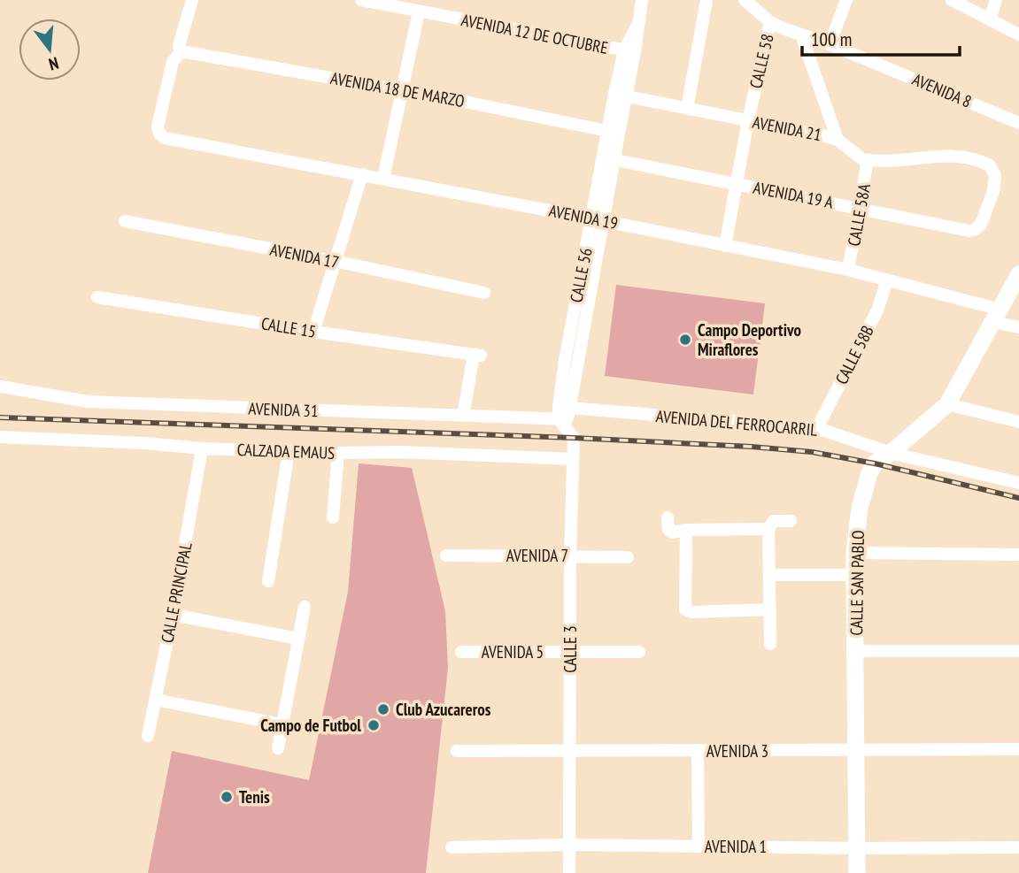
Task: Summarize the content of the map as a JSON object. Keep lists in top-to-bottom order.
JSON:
{
  "streets": {
    "street": [
      "AVENIDA 12 DE OCTUBRE",
      "CALLE 58",
      "AVENIDA 18 DE MARZO",
      "AVENIDA 8",
      "AVENIDA 21",
      "AVENIDA 19 A",
      "CALLE 58A",
      "AVENIDA 19",
      "AVENIDA 17",
      "CALLE 56",
      "CALLE 15",
      "CALLE 58B",
      "AVENIDA 31",
      "AVENIDA DEL FERROCARRIL",
      "CALZADA EMAUS",
      "AVENIDA 7",
      "CALLE SAN PABLO",
      "CALLE PRINCIPAL",
      "CALLE 3",
      "AVENIDA 5",
      "AVENIDA 3",
      "AVENIDA 1"
    ]
  },
  "crossings": [
    ["AVENIDA 12 DE OCTUBRE", "CALLE 56"],
    ["CALLE 58", "AVENIDA 8"],
    ["CALLE 58", "AVENIDA 21"],
    ["CALLE 58", "AVENIDA 19 A"],
    ["CALLE 58", "AVENIDA 19"],
    ["AVENIDA 18 DE MARZO", "AVENIDA 19"],
    ["AVENIDA 18 DE MARZO", "CALLE 56"],
    ["AVENIDA 21", "AVENIDA 19 A"],
    ["AVENIDA 21", "CALLE 58A"],
    ["AVENIDA 21", "CALLE 56"],
    ["AVENIDA 19 A", "CALLE 58A"],
    ["AVENIDA 19 A", "CALLE 56"],
    ["CALLE 58A", "AVENIDA 19"],
    ["AVENIDA 19", "CALLE 56"],
    ["AVENIDA 19", "CALLE 58B"],
    ["AVENIDA 19", "CALLE SAN PABLO"],
    ["CALLE 56", "AVENIDA 31"],
    ["CALLE 56", "AVENIDA DEL FERROCARRIL"],
    ["CALLE 56", "CALLE 3"],
    ["CALLE 15", "AVENIDA 31"],
    ["CALLE 58B", "AVENIDA DEL FERROCARRIL"],
    ["AVENIDA 31", "AVENIDA DEL FERROCARRIL"],
    ["AVENIDA 31", "CALLE 3"],
    ["AVENIDA DEL FERROCARRIL", "CALLE SAN PABLO"],
    ["AVENIDA DEL FERROCARRIL", "CALLE 3"],
    ["CALZADA EMAUS", "CALLE PRINCIPAL"],
    ["CALZADA EMAUS", "CALLE 3"],
    ["AVENIDA 7", "CALLE 3"],
    ["CALLE SAN PABLO", "AVENIDA 3"],
    ["CALLE SAN PABLO", "AVENIDA 1"],
    ["CALLE 3", "AVENIDA 5"],
    ["CALLE 3", "AVENIDA 3"],
    ["CALLE 3", "AVENIDA 1"]
  ],
  "places": [
    "Campo Deportivo Miraflores",
    "Club Azucareros",
    "Campo de Futbol",
    "Tenis"
  ],
  "scale_bar": "100 m",
  "north": "bottom"
}
